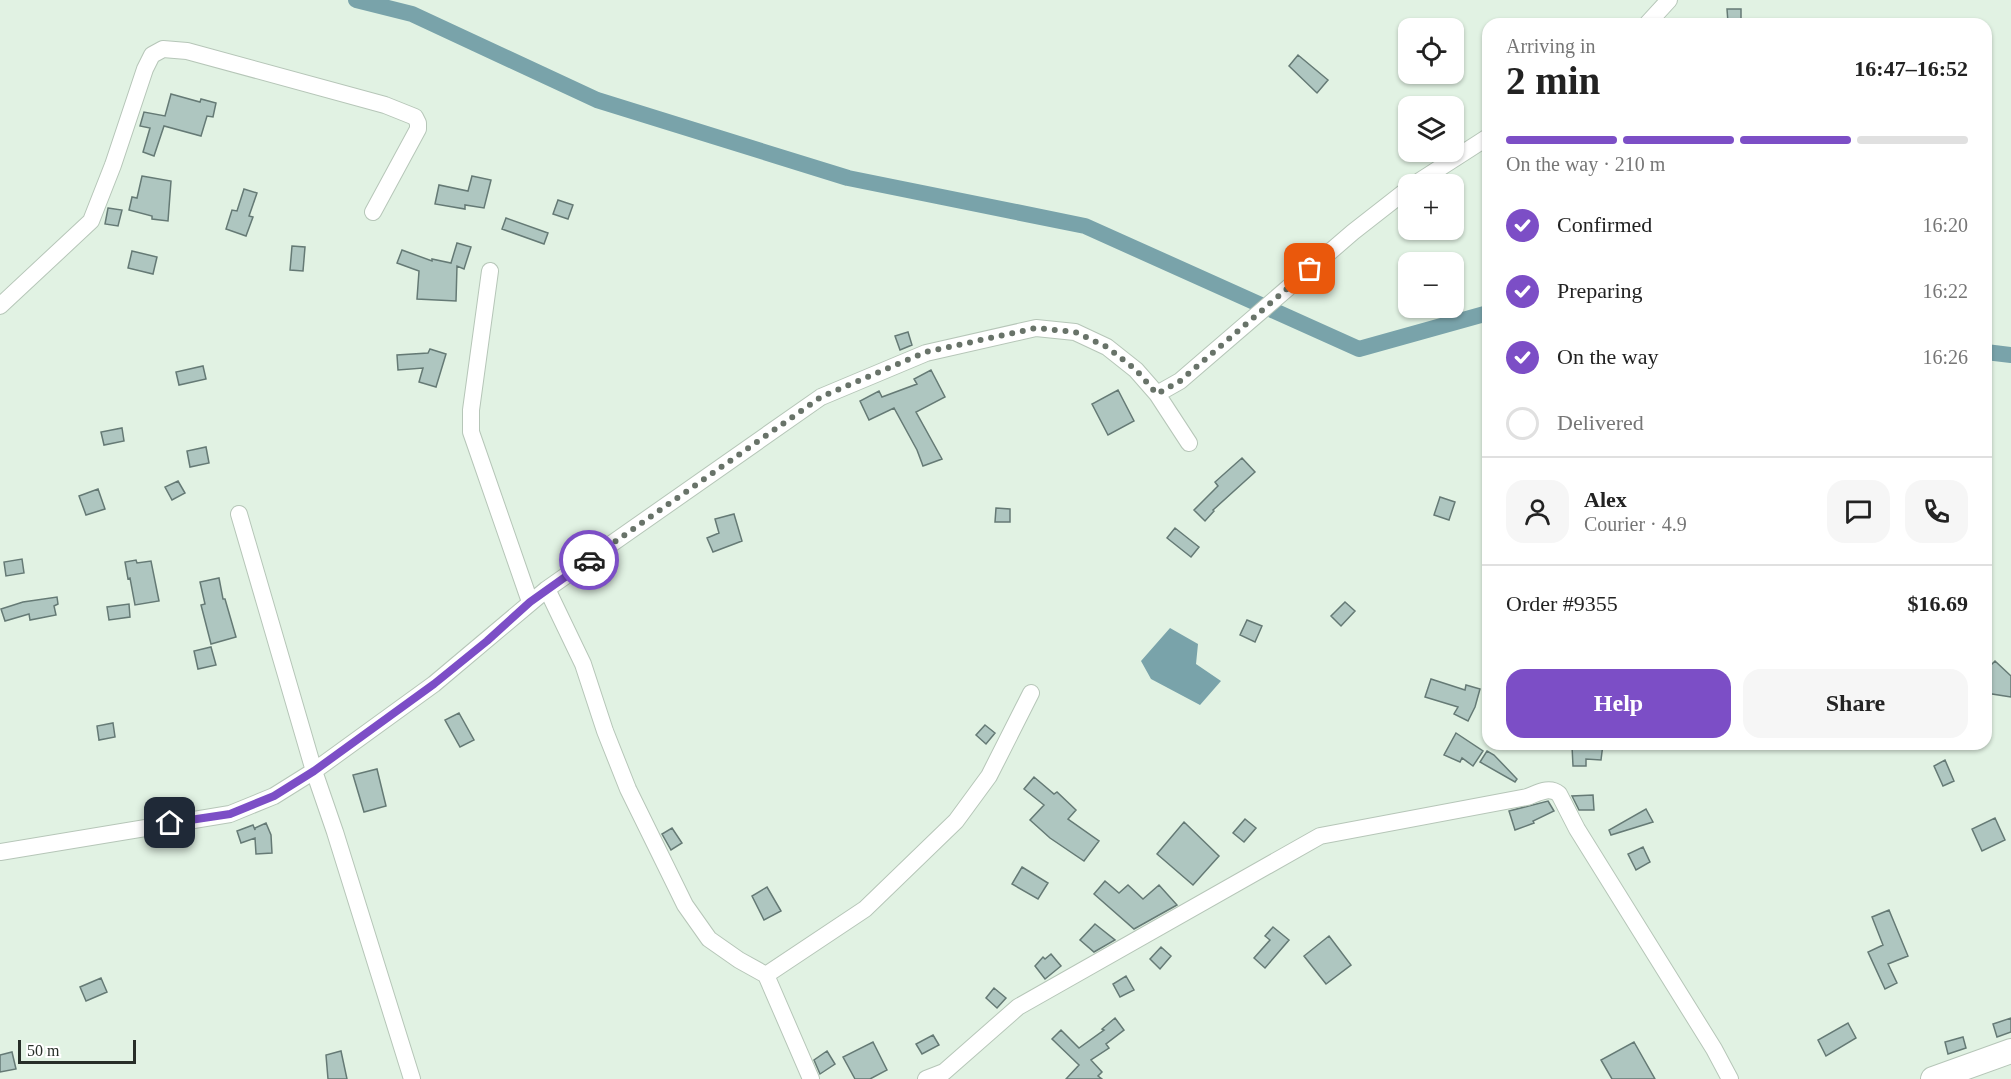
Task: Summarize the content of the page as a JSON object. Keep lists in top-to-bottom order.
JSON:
{
  "scale_bar": "50 m",
  "page": {
    "map_buttons": ["+", "−"],
    "heading": ["2 min", "Arriving in", "16:47–16:52"],
    "panel": [
      "Alex",
      "Courier · 4.9",
      "Order #9355",
      "$16.69"
    ],
    "bar": "On the way · 210 m",
    "list": [
      ["Confirmed", "16:20"],
      ["Preparing", "16:22"],
      ["On the way", "16:26"],
      "Delivered"
    ],
    "buttons": ["Help", "Share"],
    "scale": "50 m"
  }
}
